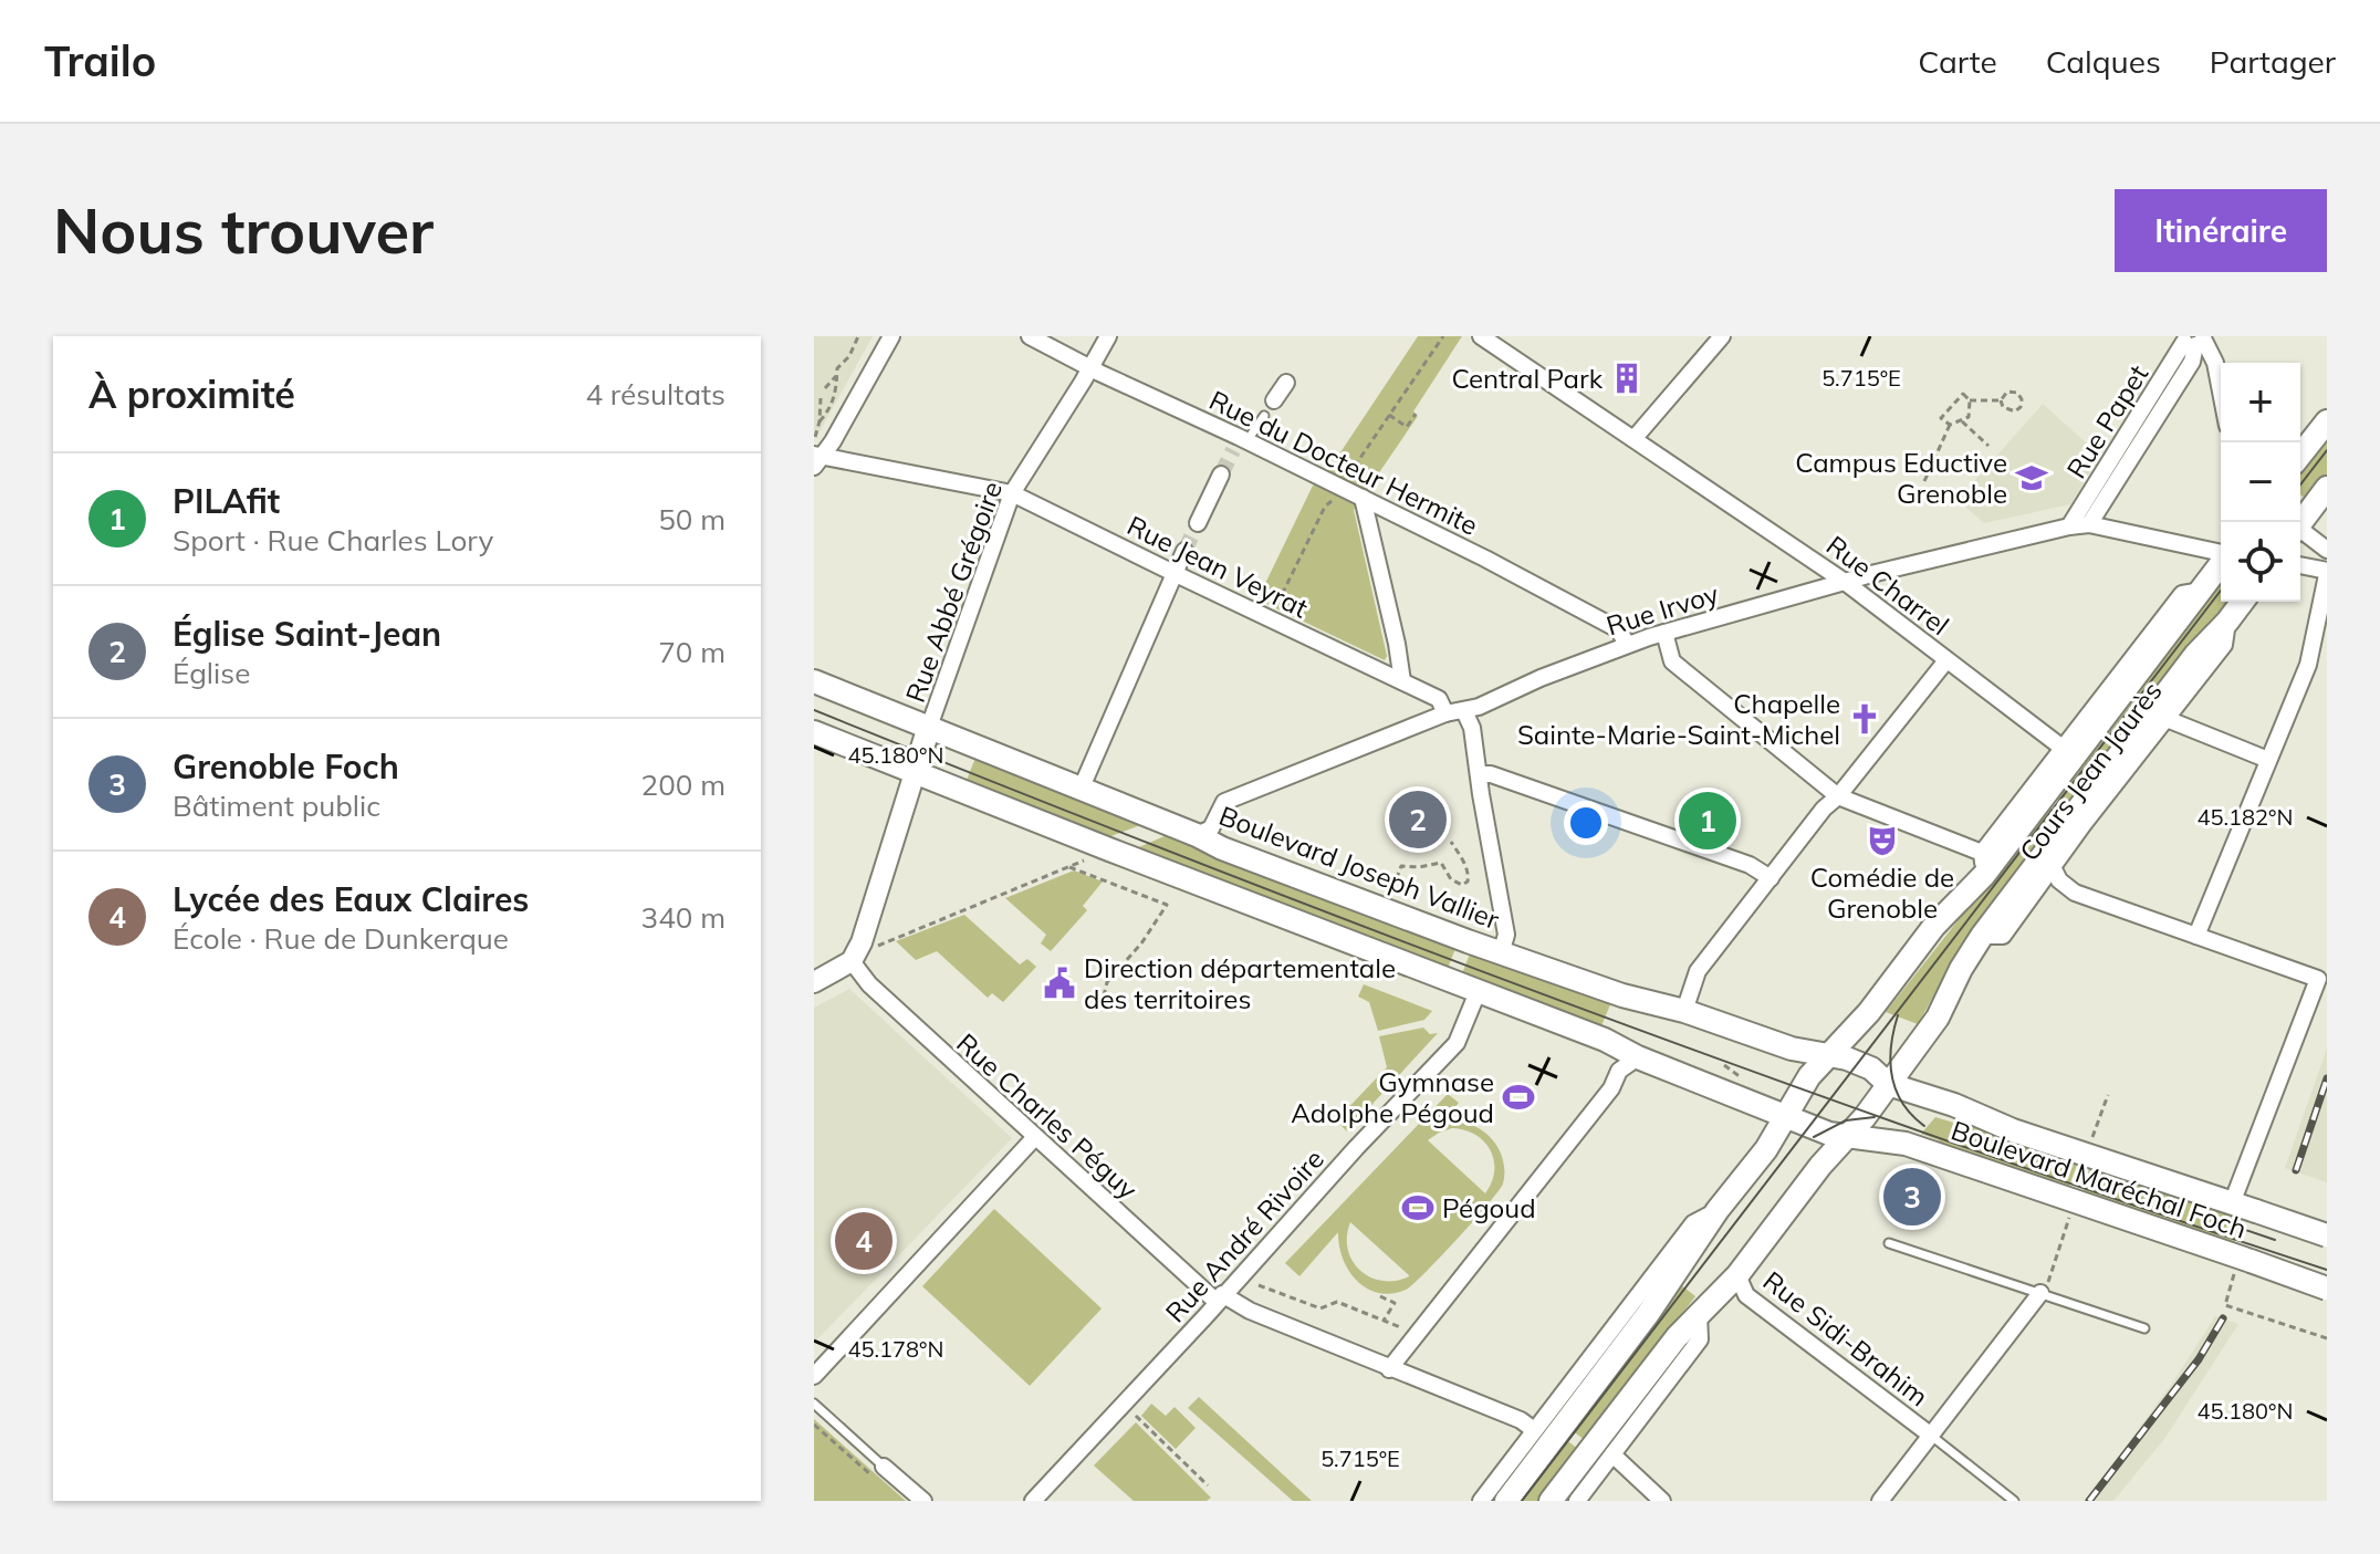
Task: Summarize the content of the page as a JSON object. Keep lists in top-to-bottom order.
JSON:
{
  "streets": {
    "main road": ["Cours Jean Jaurès", "Boulevard Joseph Vallier", "Boulevard Maréchal Foch"],
    "street": [
      "Rue Papet",
      "Rue du Docteur Hermite",
      "Rue Jean Veyrat",
      "Rue Charrel",
      "Rue Abbé Grégoire",
      "Rue Irvoy",
      "Rue Charles Péguy",
      "Rue André Rivoire",
      "Rue Sidi-Brahim"
    ]
  },
  "crossings": [
    ["Rue Papet", "Rue Irvoy"],
    ["Rue du Docteur Hermite", "Rue Abbé Grégoire"],
    ["Rue du Docteur Hermite", "Rue Irvoy"],
    ["Rue Jean Veyrat", "Rue Abbé Grégoire"],
    ["Rue Jean Veyrat", "Rue Irvoy"],
    ["Rue Charrel", "Rue Irvoy"],
    ["Rue Charrel", "Cours Jean Jaurès"],
    ["Rue Abbé Grégoire", "Boulevard Joseph Vallier"],
    ["Rue Irvoy", "Boulevard Joseph Vallier"],
    ["Cours Jean Jaurès", "Boulevard Joseph Vallier"],
    ["Cours Jean Jaurès", "Boulevard Maréchal Foch"],
    ["Cours Jean Jaurès", "Rue Sidi-Brahim"],
    ["Boulevard Joseph Vallier", "Boulevard Maréchal Foch"],
    ["Rue Charles Péguy", "Rue André Rivoire"]
  ],
  "places": {
    "building": ["Central Park"],
    "school or university": ["Campus Eductive Grenoble"],
    "church": ["Chapelle Sainte-Marie-Saint-Michel"],
    "theatre": ["Comédie de Grenoble"],
    "public building": ["Direction départementale des territoires"],
    "sports": ["Gymnase Adolphe Pégoud", "Pégoud"]
  },
  "page": {
    "header": "Trailo",
    "nav": ["Carte", "Calques", "Partager"],
    "buttons": "Itinéraire",
    "title": "Nous trouver",
    "heading": ["À proximité", "4 résultats"],
    "map_buttons": ["+", "−"],
    "list": [
      {
        "mark": "1",
        "name": "PILAfit",
        "note": "Sport · Rue Charles Lory",
        "value": "50 m"
      },
      {
        "mark": "2",
        "name": "Église Saint-Jean",
        "note": "Église",
        "value": "70 m"
      },
      {
        "mark": "3",
        "name": "Grenoble Foch",
        "note": "Bâtiment public",
        "value": "200 m"
      },
      {
        "mark": "4",
        "name": "Lycée des Eaux Claires",
        "note": "École · Rue de Dunkerque",
        "value": "340 m"
      }
    ],
    "pins": [
      "2",
      "1",
      "3",
      "4"
    ]
  },
  "coordinates": [
    "5.715°E",
    "45.180°N",
    "45.182°N",
    "45.178°N"
  ]
}
